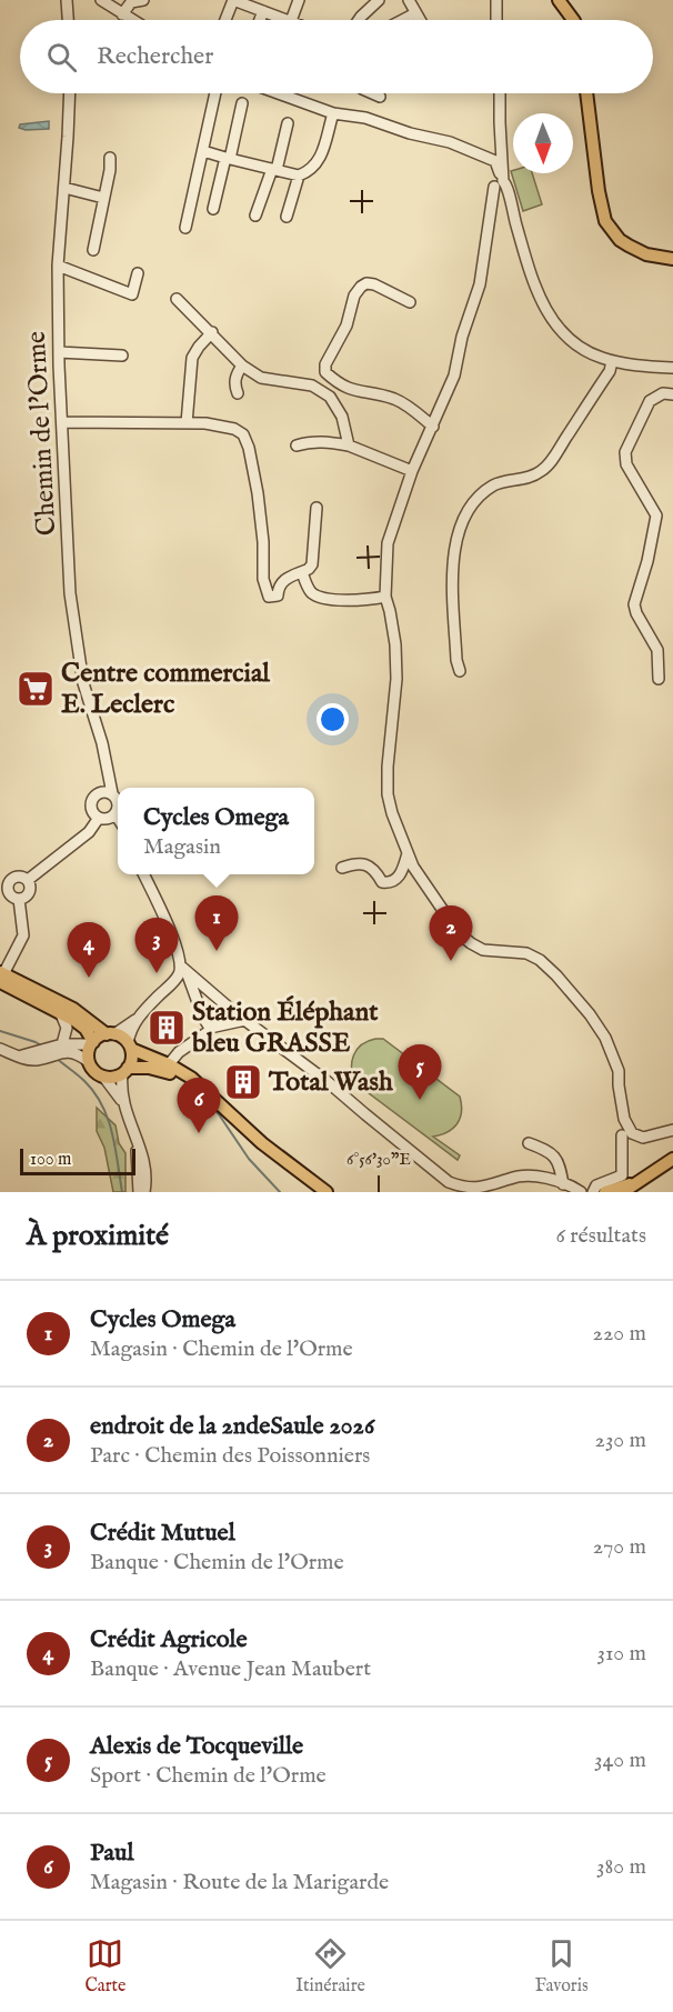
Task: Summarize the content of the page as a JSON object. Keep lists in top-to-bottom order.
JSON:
{
  "streets": {
    "street": ["Chemin de l'Orme"]
  },
  "places": {
    "supermarket": ["Centre commercial E. Leclerc"],
    "building": ["Station Éléphant bleu GRASSE", "Total Wash"]
  },
  "scale_bar": "100 m",
  "north": "bottom",
  "page": {
    "search": "Rechercher",
    "popup": ["Cycles Omega", "Magasin"],
    "pins": [
      "1",
      "2",
      "3",
      "4",
      "5",
      "6"
    ],
    "scale": "100 m",
    "heading": ["À proximité", "6 résultats"],
    "list": [
      {
        "mark": "1",
        "name": "Cycles Omega",
        "note": "Magasin · Chemin de l'Orme",
        "value": "220 m"
      },
      {
        "mark": "2",
        "name": "endroit de la 2ndeSaule 2026",
        "note": "Parc · Chemin des Poissonniers",
        "value": "230 m"
      },
      {
        "mark": "3",
        "name": "Crédit Mutuel",
        "note": "Banque · Chemin de l'Orme",
        "value": "270 m"
      },
      {
        "mark": "4",
        "name": "Crédit Agricole",
        "note": "Banque · Avenue Jean Maubert",
        "value": "310 m"
      },
      {
        "mark": "5",
        "name": "Alexis de Tocqueville",
        "note": "Sport · Chemin de l'Orme",
        "value": "340 m"
      },
      {
        "mark": "6",
        "name": "Paul",
        "note": "Magasin · Route de la Marigarde",
        "value": "380 m"
      }
    ],
    "nav": ["Carte", "Itinéraire", "Favoris"]
  },
  "coordinates": ["6°56'30\"E"]
}
